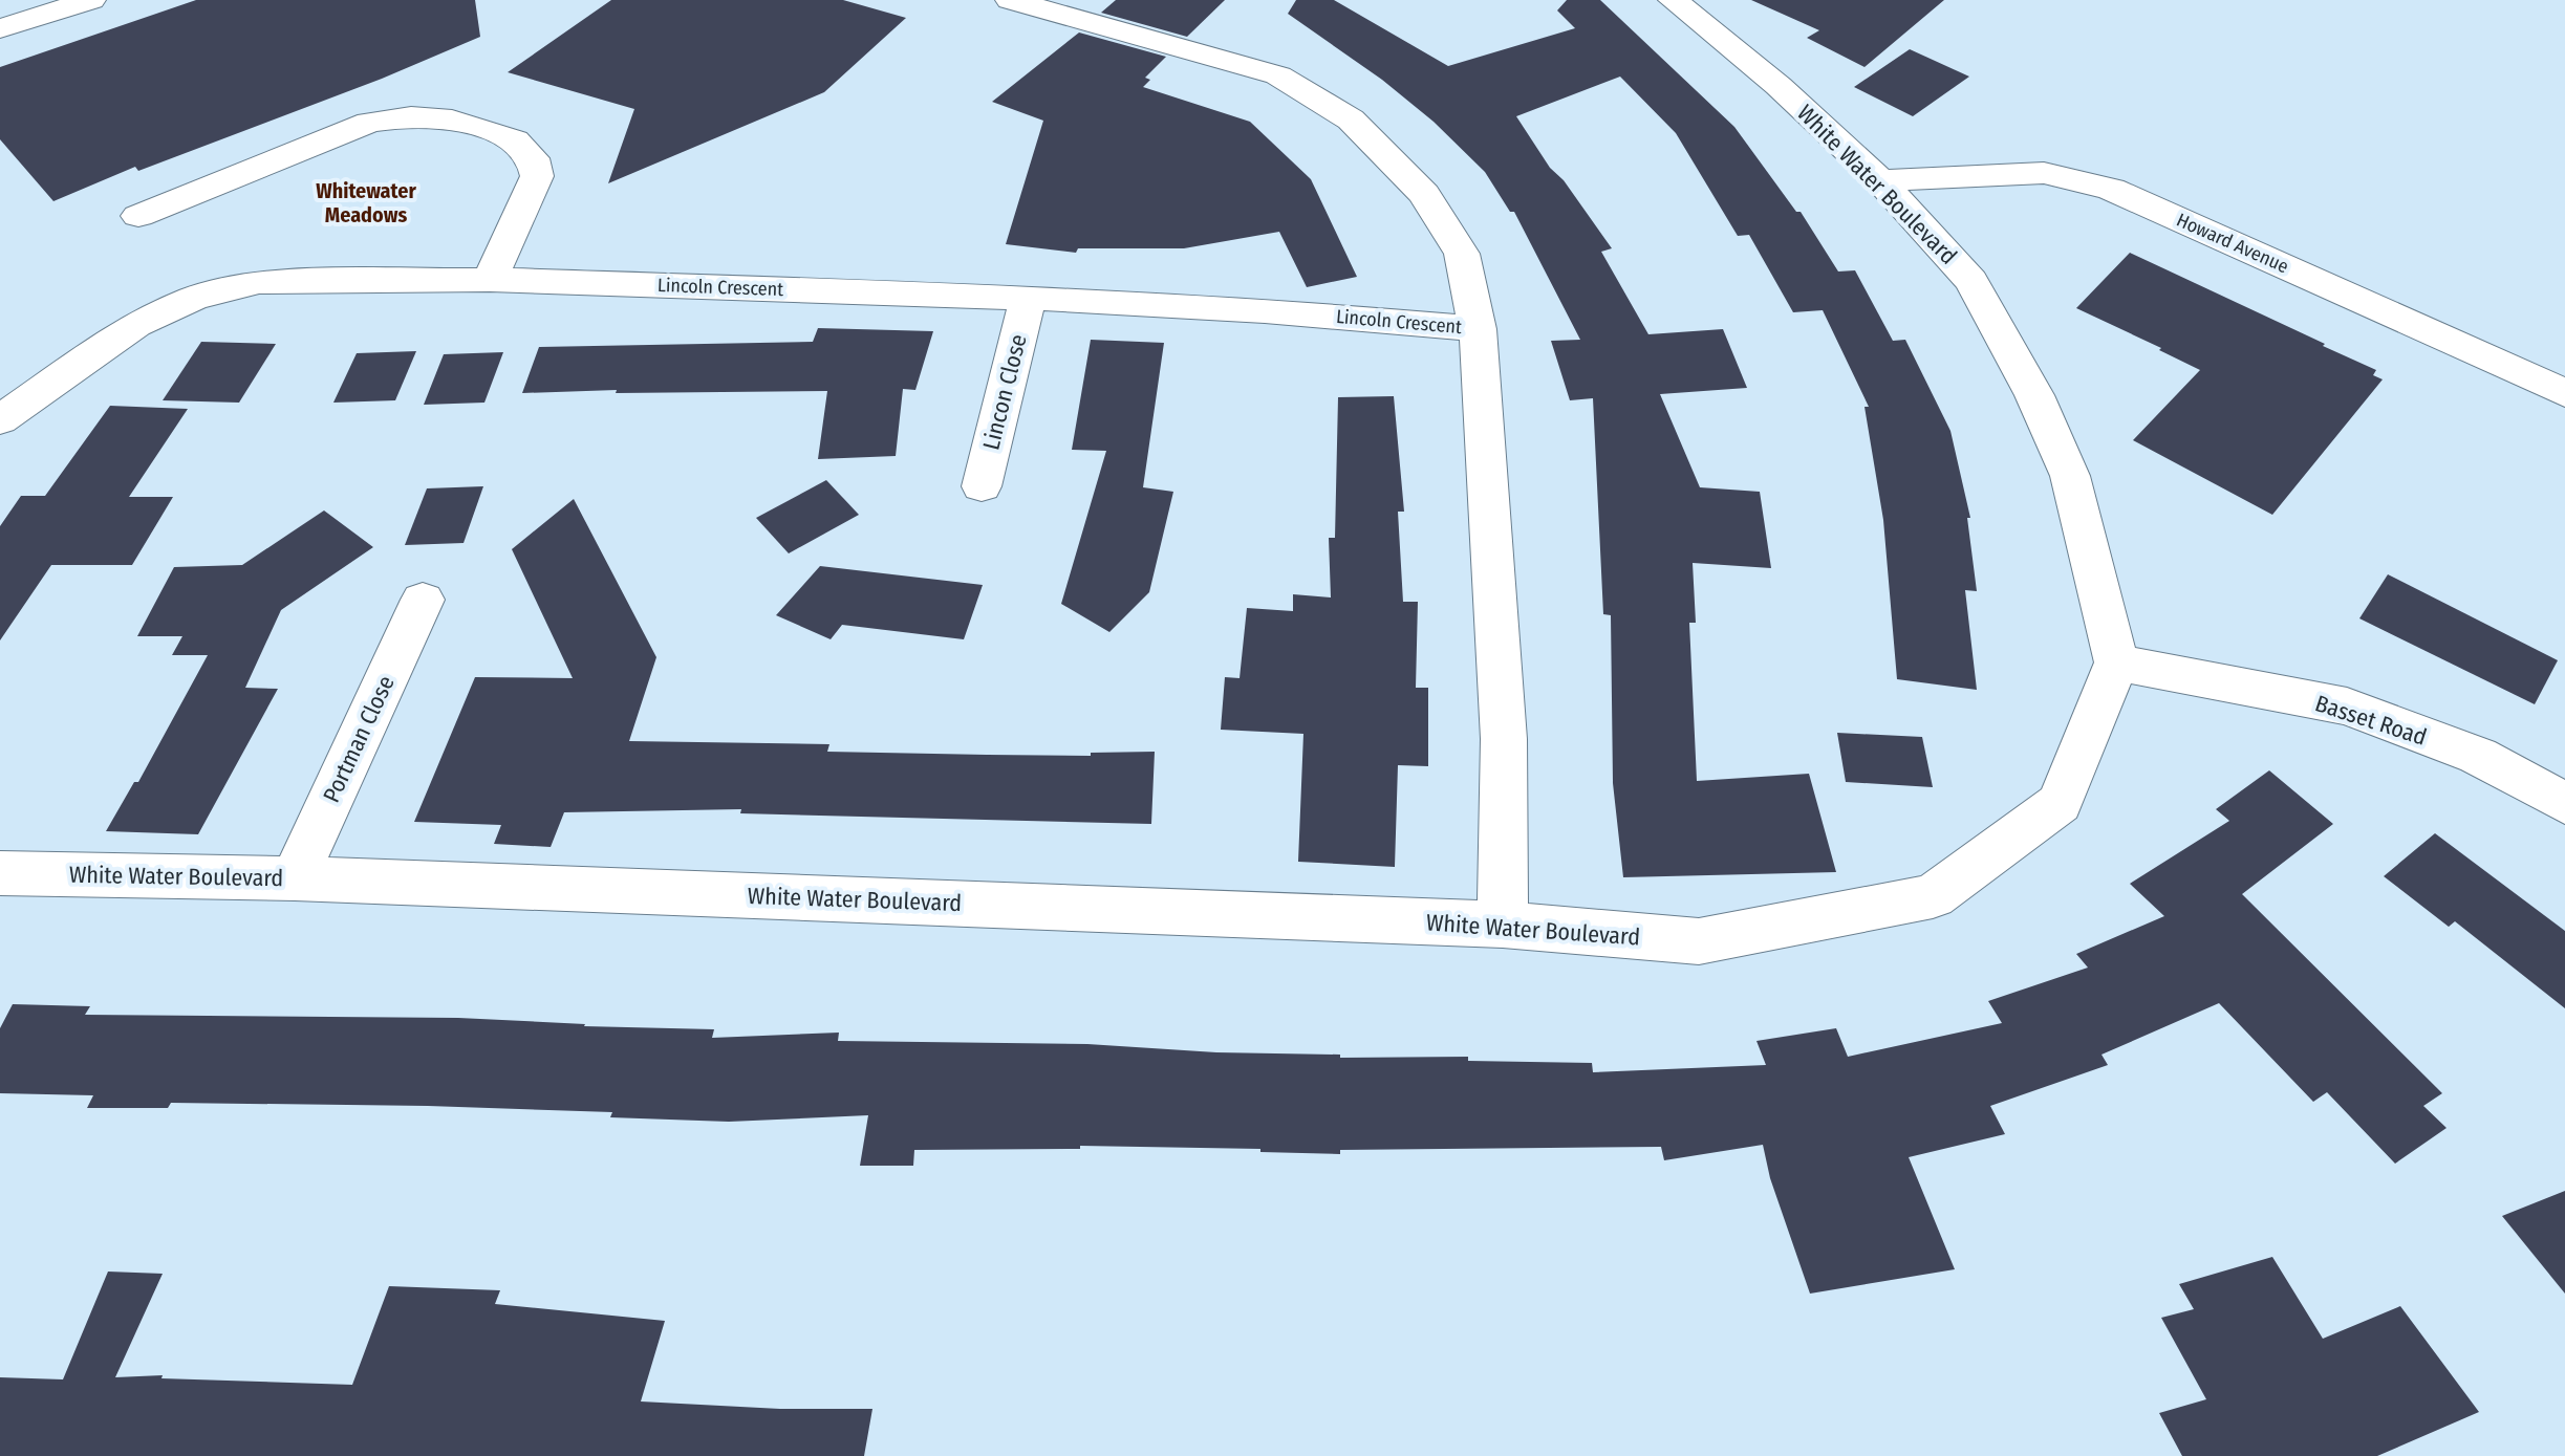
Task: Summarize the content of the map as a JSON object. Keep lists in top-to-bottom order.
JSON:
{
  "streets": {
    "street": [
      "White Water Boulevard",
      "Howard Avenue",
      "Lincoln Crescent",
      "Lincon Close",
      "Basset Road",
      "Portman Close"
    ]
  },
  "crossings": [
    ["White Water Boulevard", "Howard Avenue"],
    ["White Water Boulevard", "Basset Road"],
    ["White Water Boulevard", "Portman Close"],
    ["Lincoln Crescent", "Lincon Close"]
  ],
  "districts": ["Whitewater Meadows"]
}
